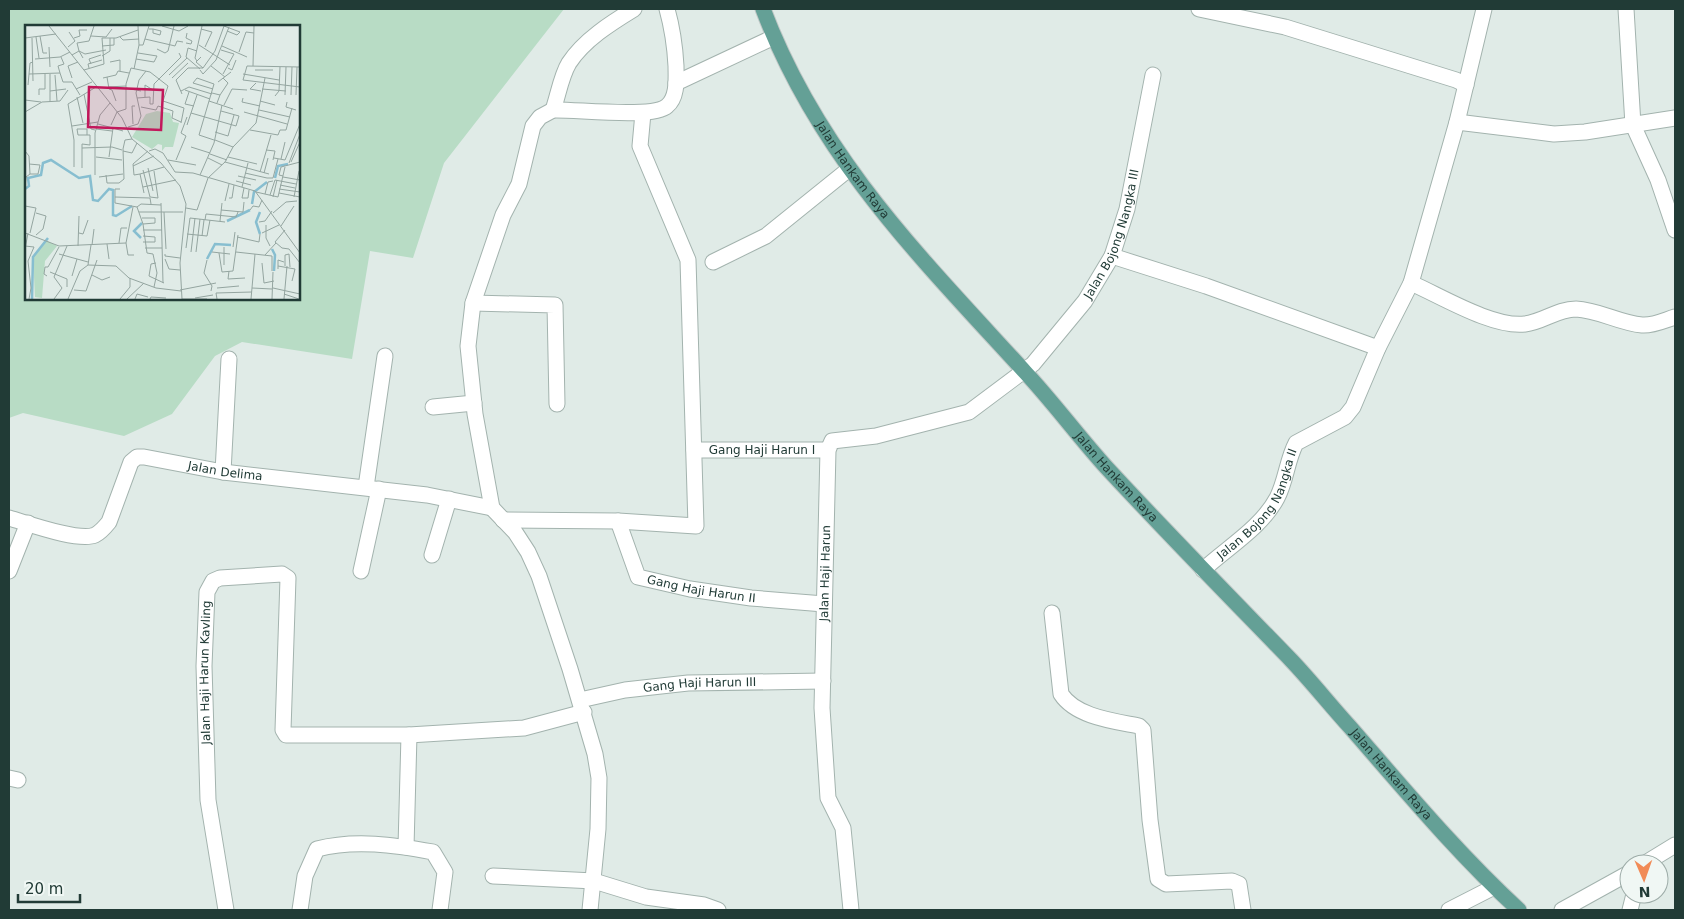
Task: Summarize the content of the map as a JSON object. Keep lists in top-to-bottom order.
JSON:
{
  "streets": {
    "main road": ["Jalan Hankam Raya"],
    "street": [
      "Jalan Bojong Nangka III",
      "Gang Haji Harun I",
      "Jalan Delima",
      "Jalan Bojong Nangka II",
      "Jalan Haji Harun",
      "Gang Haji Harun II",
      "Jalan Haji Harun Kavling",
      "Gang Haji Harun III"
    ]
  },
  "crossings": [
    ["Jalan Hankam Raya", "Jalan Bojong Nangka III"],
    ["Jalan Hankam Raya", "Jalan Bojong Nangka II"],
    ["Gang Haji Harun I", "Jalan Haji Harun"],
    ["Jalan Haji Harun", "Gang Haji Harun II"],
    ["Jalan Haji Harun", "Gang Haji Harun III"],
    ["Jalan Haji Harun Kavling", "Gang Haji Harun III"]
  ],
  "scale_bar": "20 m",
  "north": "bottom"
}
